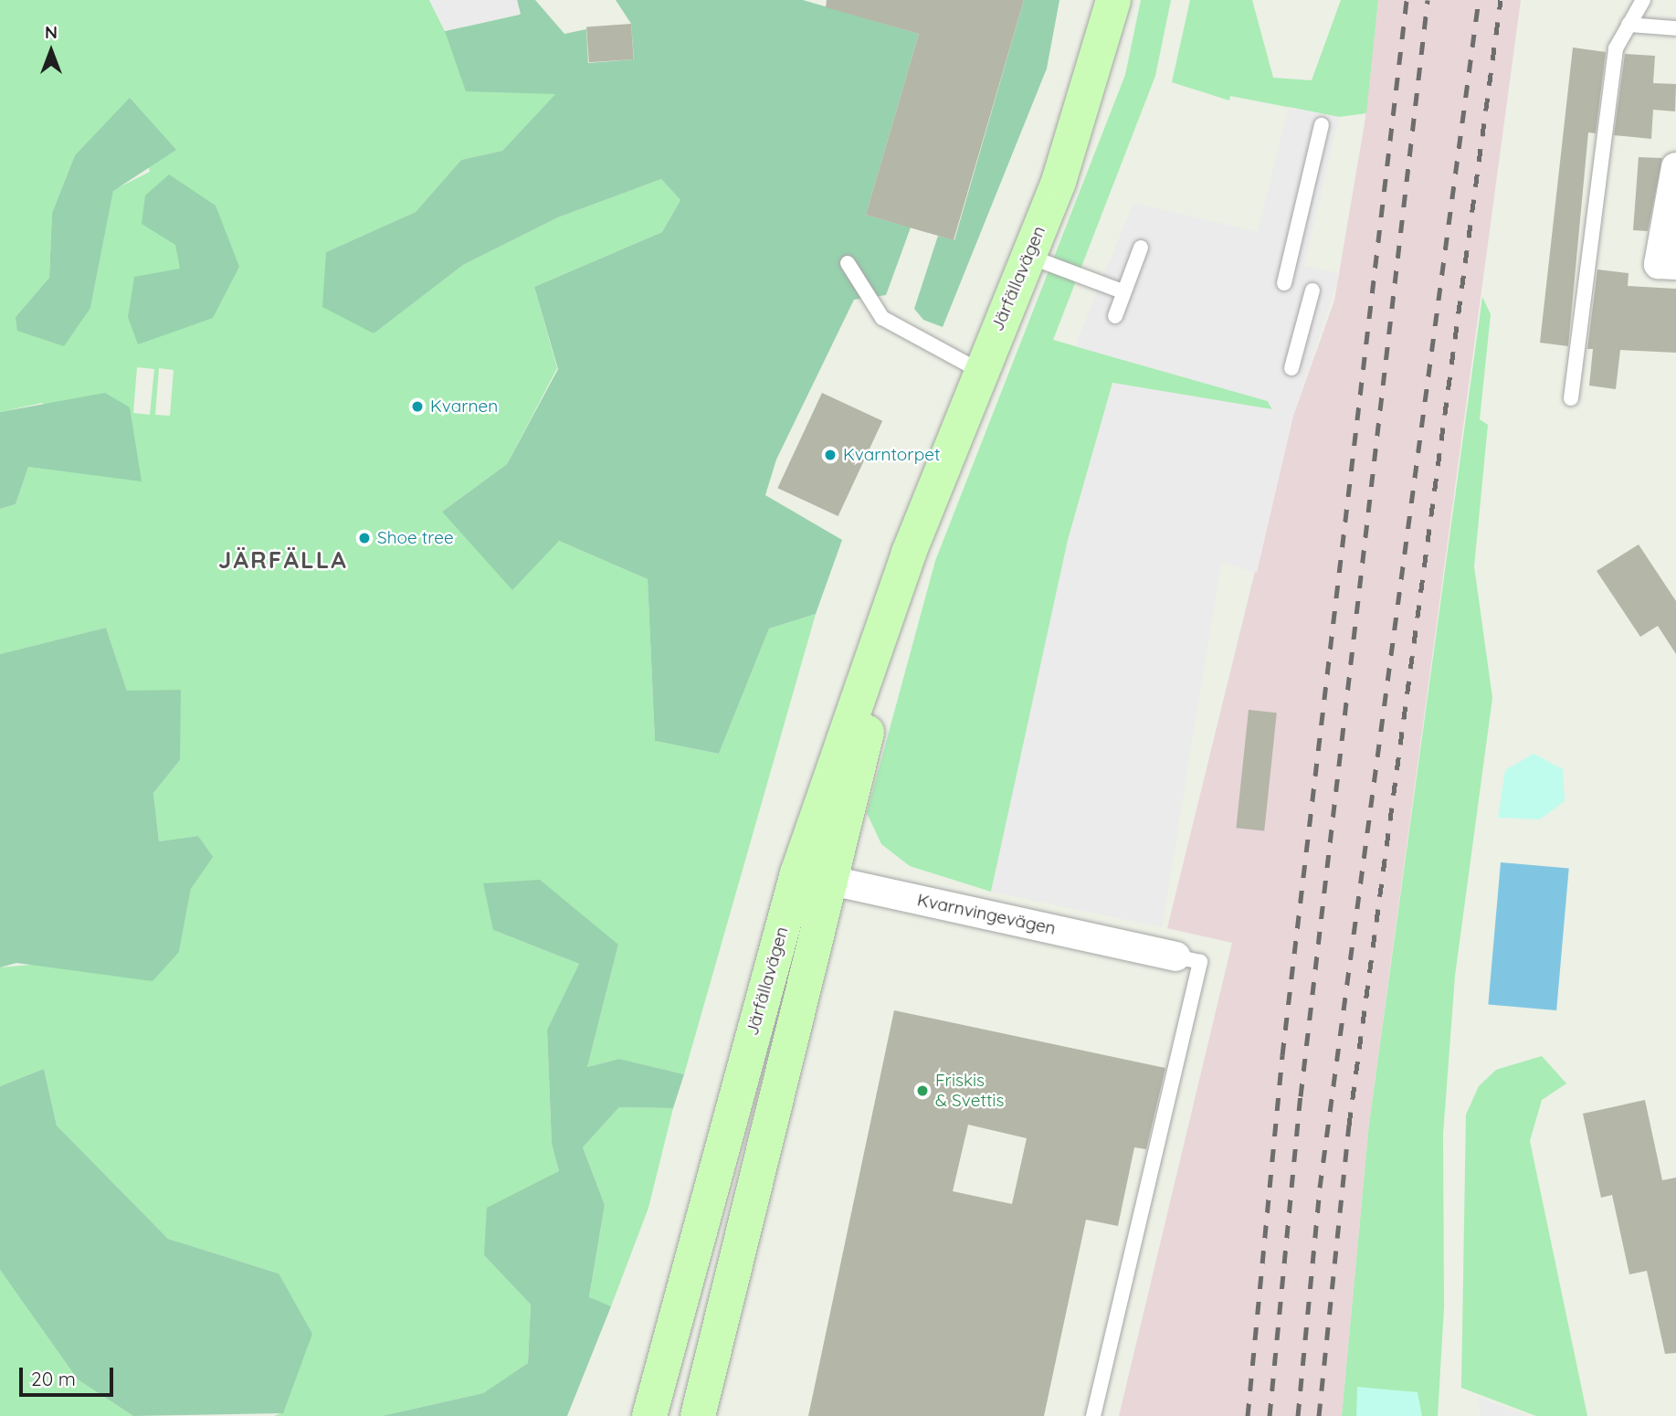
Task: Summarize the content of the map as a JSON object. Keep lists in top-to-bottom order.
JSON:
{
  "streets": {
    "street": ["Järfällavägen", "Kvarnvingevägen"]
  },
  "crossings": [
    ["Järfällavägen", "Kvarnvingevägen"]
  ],
  "districts": ["JÄRFÄLLA"],
  "places": [
    "Kvarnen",
    "Kvarntorpet",
    "Shoe tree",
    "Friskis & Svettis"
  ],
  "scale_bar": "20 m",
  "north": "top"
}
